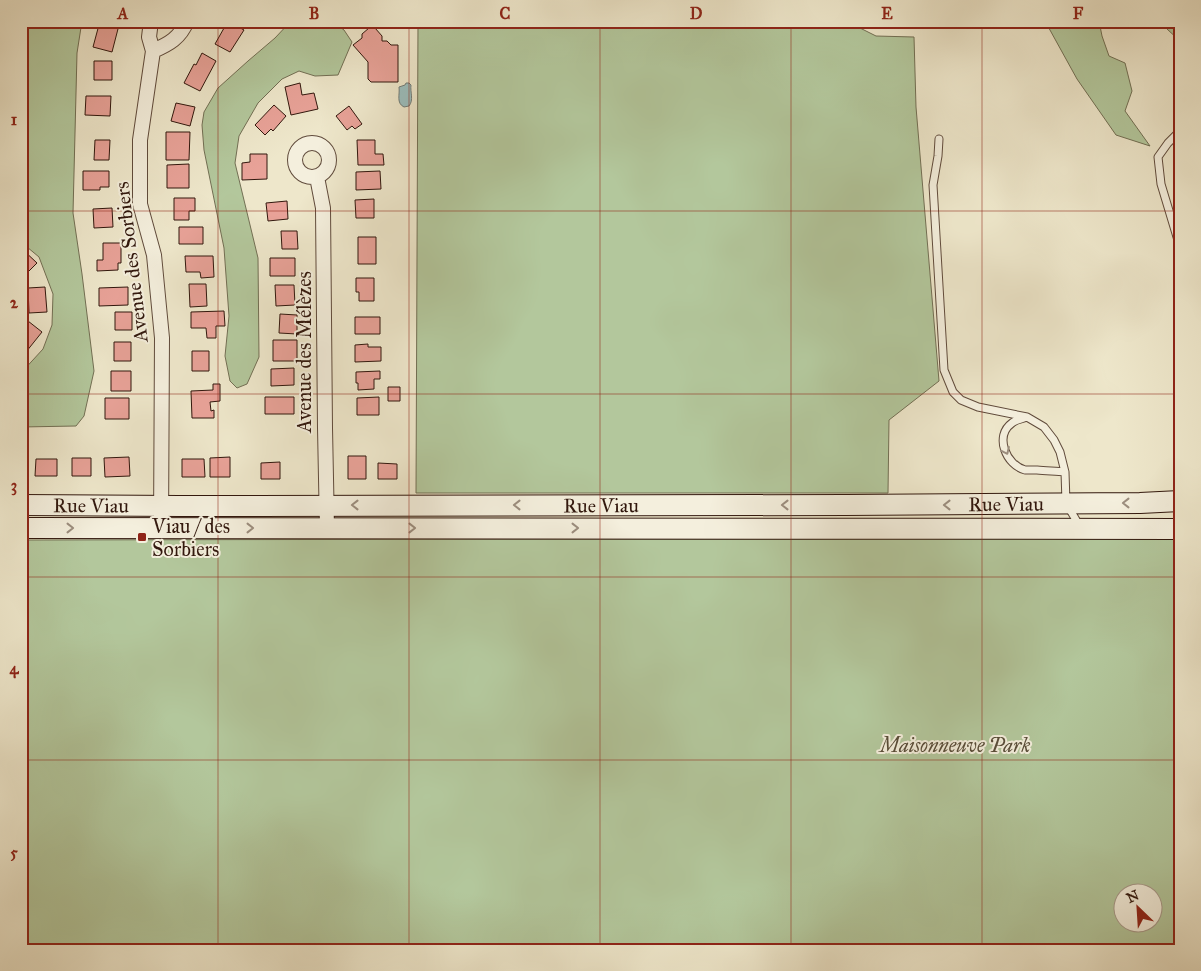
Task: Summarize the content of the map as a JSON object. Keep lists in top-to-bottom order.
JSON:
{
  "streets": {
    "main road": ["Rue Viau"],
    "street": ["Avenue des Sorbiers", "Avenue des Mélèzes"]
  },
  "crossings": [
    ["Avenue des Sorbiers", "Rue Viau"],
    ["Avenue des Mélèzes", "Rue Viau"]
  ],
  "parks": ["Maisonneuve Park"],
  "places": {
    "transit": ["Viau / des Sorbiers"]
  },
  "north": "top left",
  "grid": {
    "columns": [
      "A",
      "B",
      "C",
      "D",
      "E",
      "F"
    ],
    "rows": [
      "1",
      "2",
      "3",
      "4",
      "5"
    ]
  }
}
